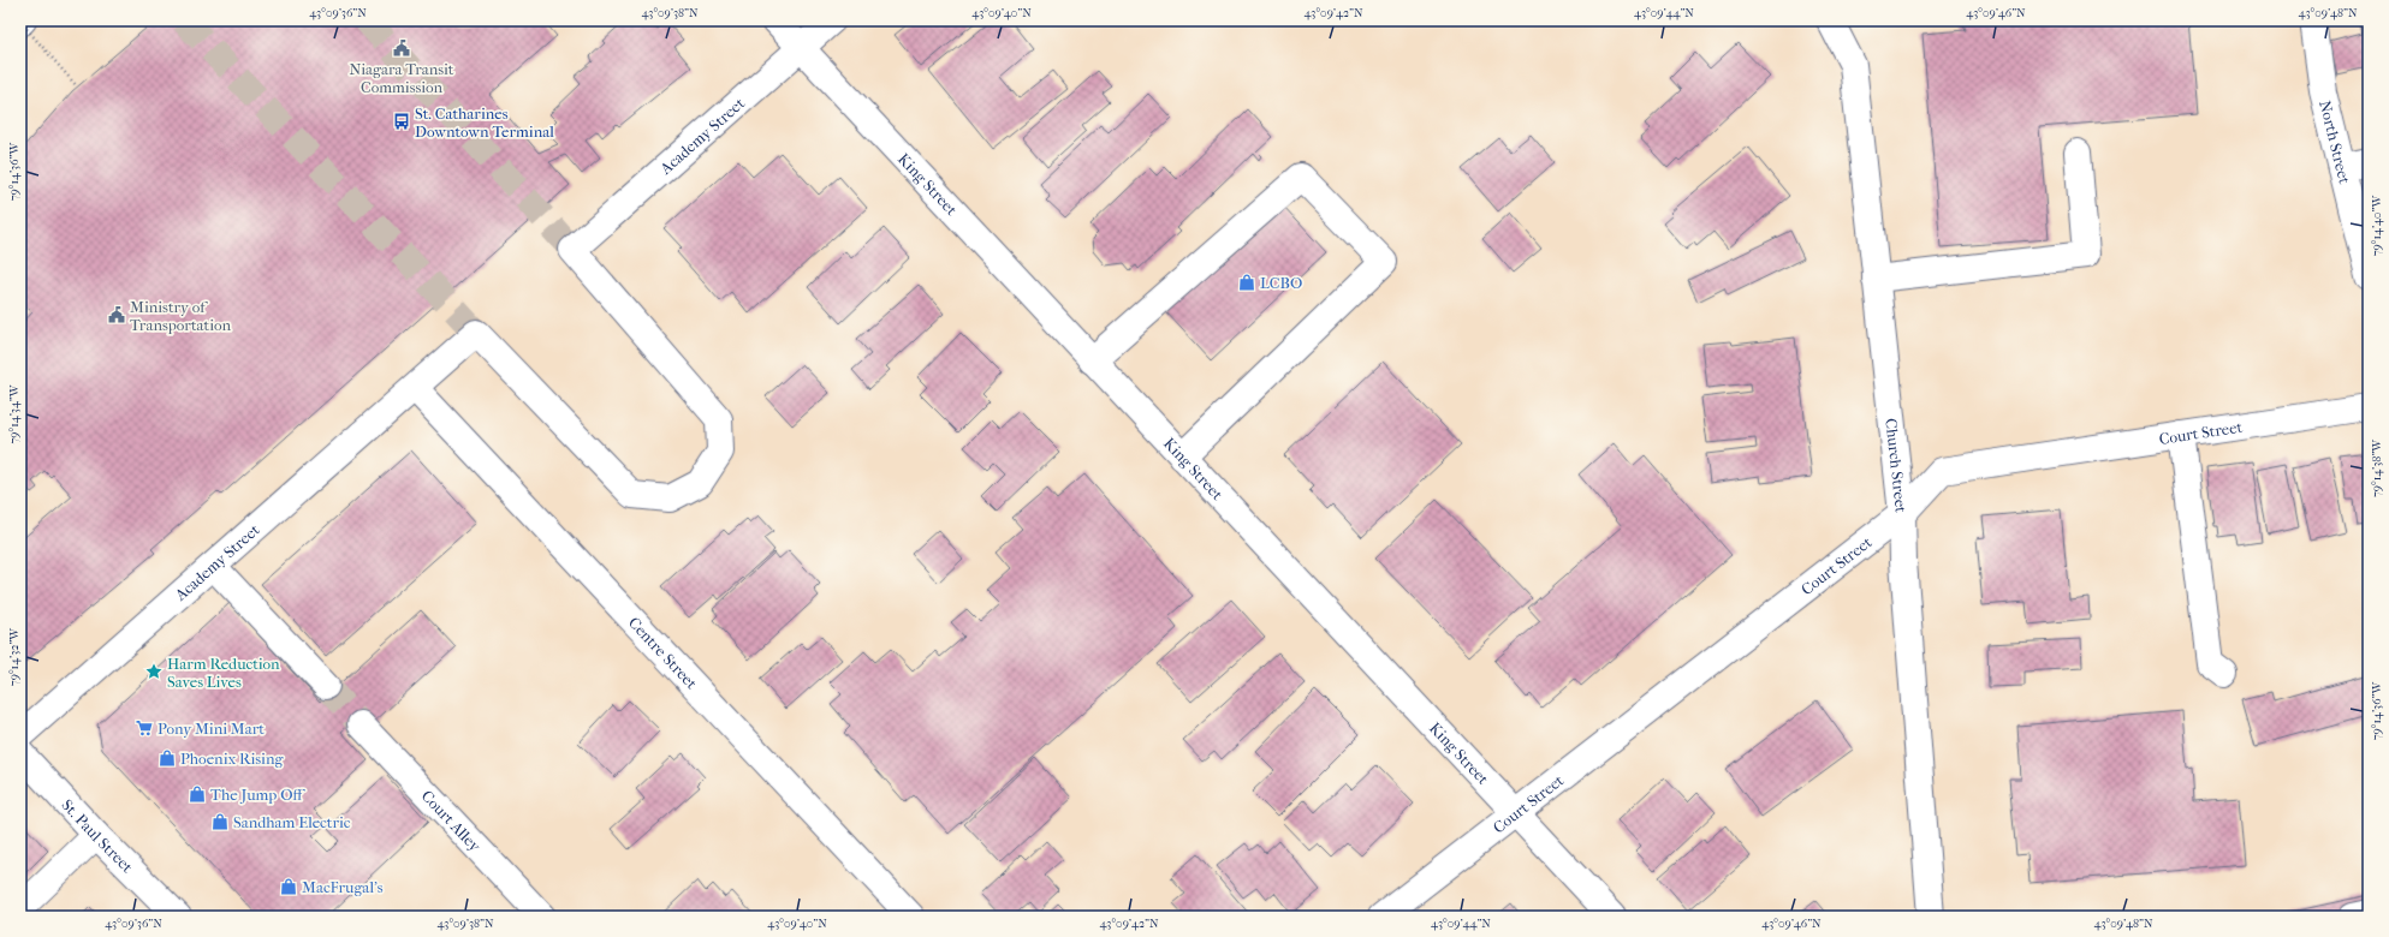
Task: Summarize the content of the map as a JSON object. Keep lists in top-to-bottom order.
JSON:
{
  "streets": {
    "street": [
      "Academy Street",
      "North Street",
      "King Street",
      "Court Street",
      "Church Street",
      "Centre Street",
      "Court Alley",
      "St. Paul Street"
    ]
  },
  "crossings": [
    ["Academy Street", "King Street"],
    ["Academy Street", "Centre Street"],
    ["King Street", "Court Street"],
    ["Court Street", "Church Street"]
  ],
  "places": {
    "public building": ["Niagara Transit Commission", "Ministry of Transportation"],
    "bus stop": ["St. Catharines Downtown Terminal"],
    "shop": [
      "LCBO",
      "Phoenix Rising",
      "The Jump Off",
      "Sandham Electric",
      "MacFrugal's"
    ],
    "place": ["Harm Reduction Saves Lives"],
    "supermarket": ["Pony Mini Mart"]
  },
  "coordinates": [
    "43°09'36\"N",
    "43°09'38\"N",
    "43°09'40\"N",
    "43°09'42\"N",
    "43°09'44\"N",
    "43°09'46\"N",
    "43°09'48\"N",
    "79°14'36\"W",
    "79°14'40\"W",
    "79°14'34\"W",
    "79°14'38\"W",
    "79°14'32\"W"
  ]
}
